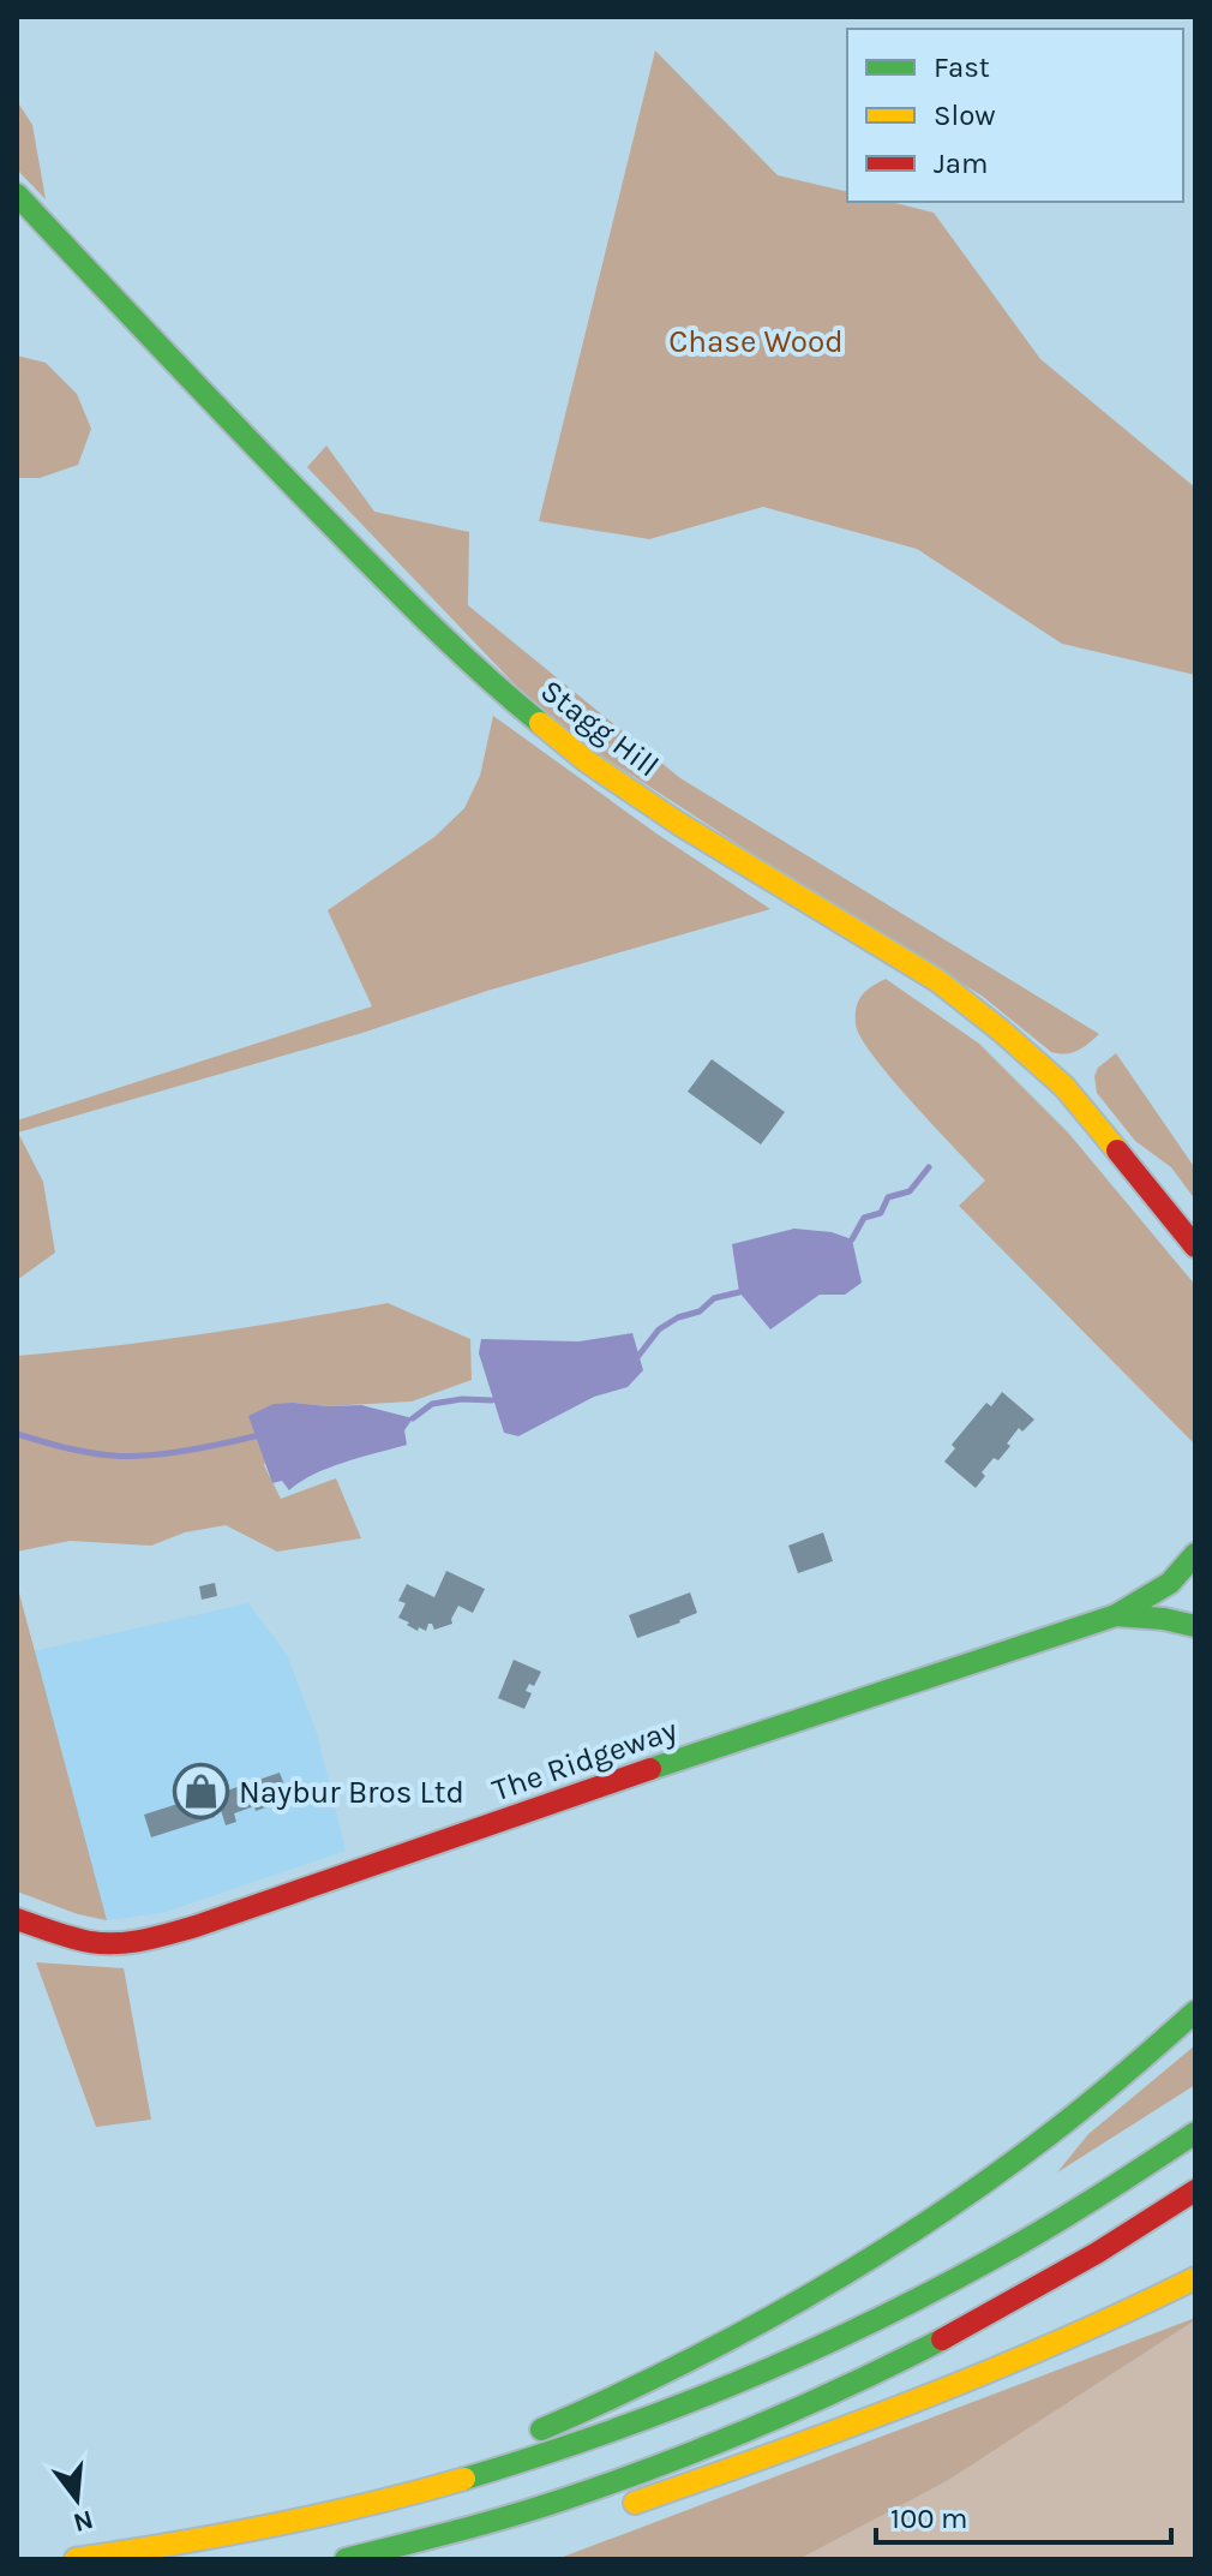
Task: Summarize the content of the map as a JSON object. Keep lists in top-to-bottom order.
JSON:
{
  "streets": {
    "main road": ["Stagg Hill", "The Ridgeway"]
  },
  "parks": ["Chase Wood"],
  "places": {
    "shop": ["Naybur Bros Ltd"]
  },
  "legend": ["Fast", "Slow", "Jam"],
  "scale_bar": "100 m",
  "north": "bottom"
}
